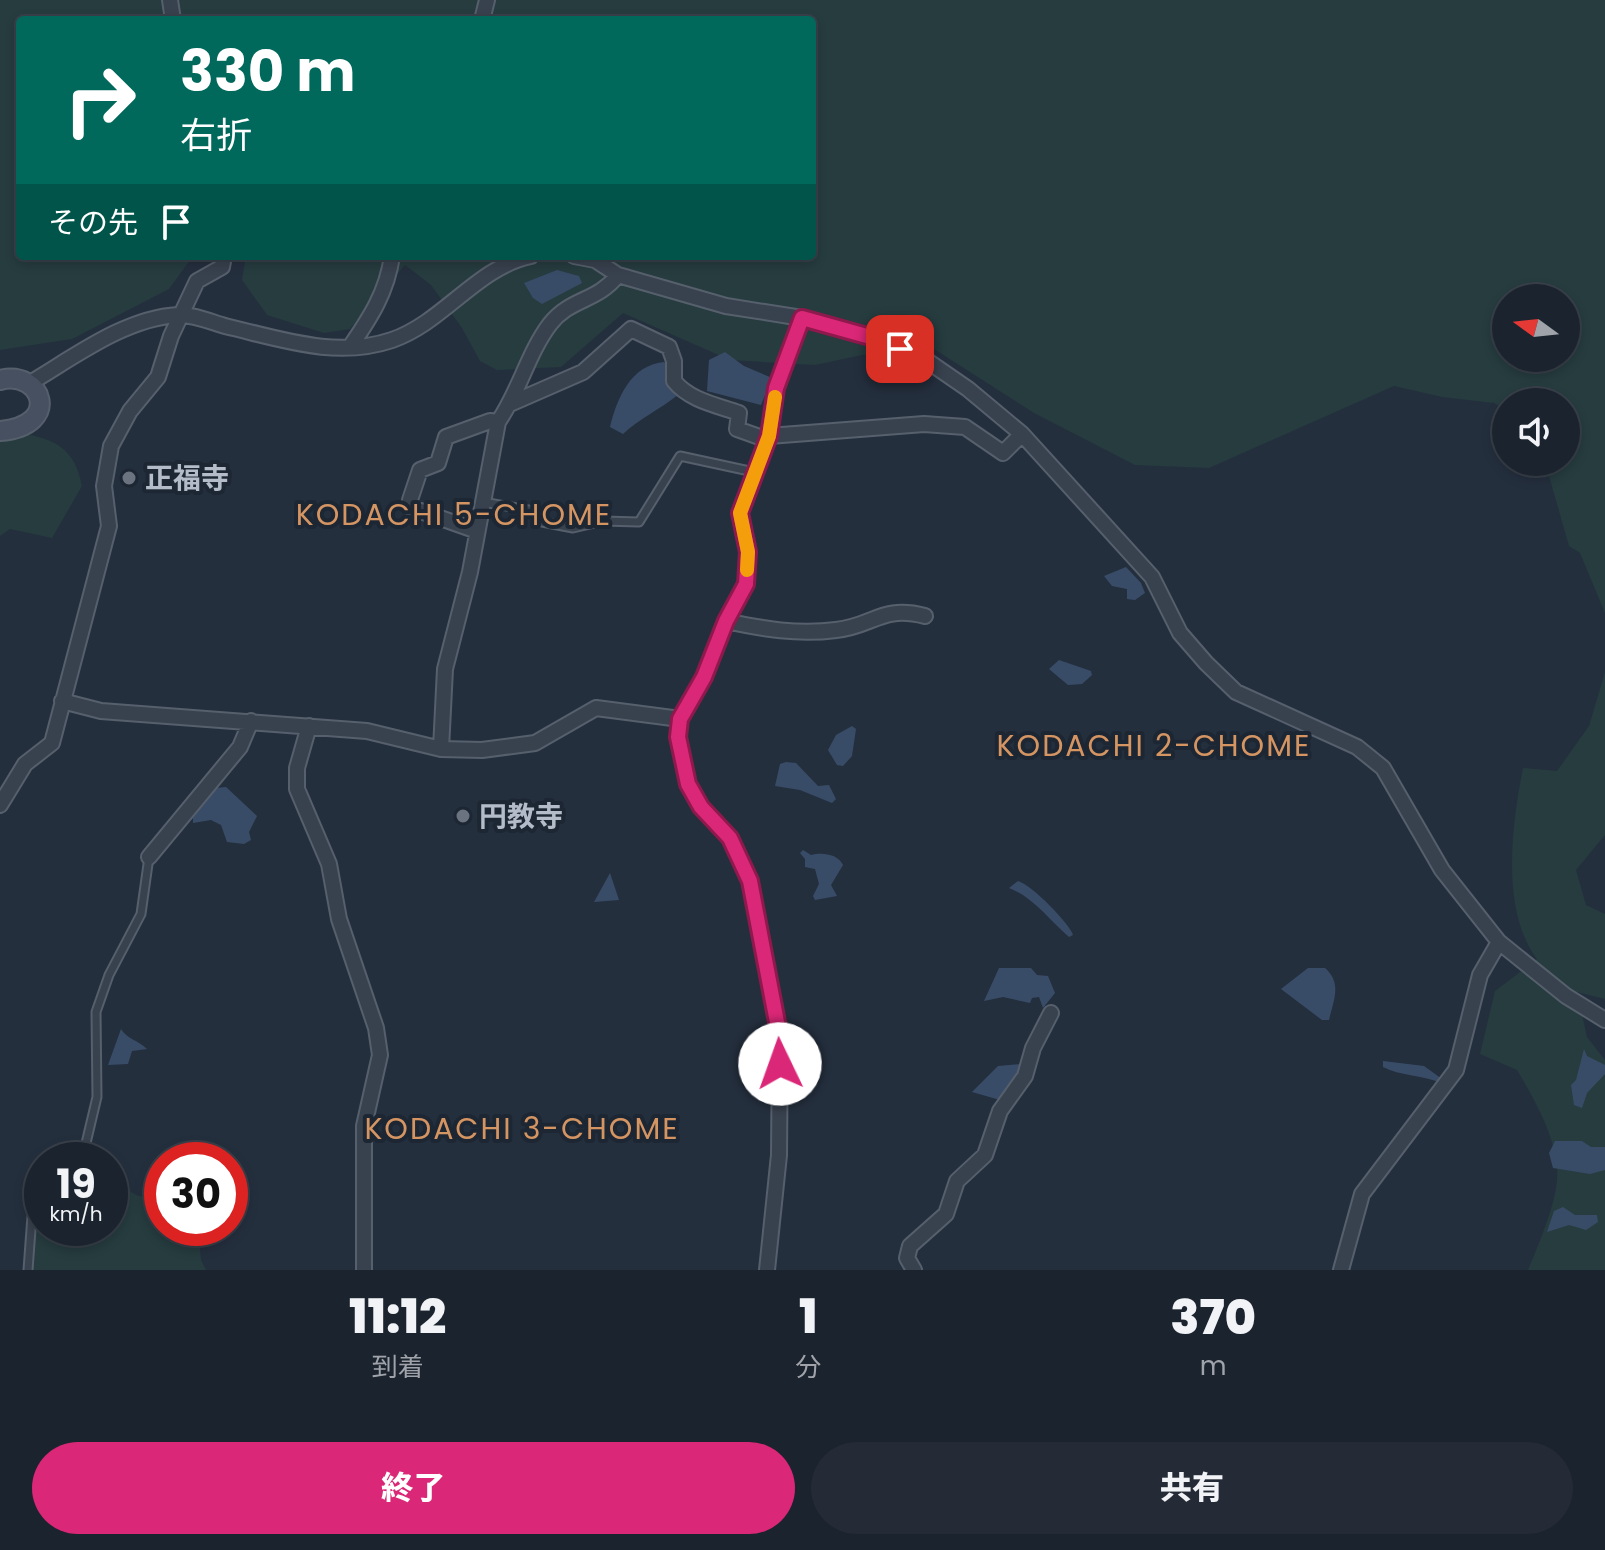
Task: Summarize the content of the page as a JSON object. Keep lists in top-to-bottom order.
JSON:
{
  "districts": ["KODACHI 5-CHOME", "KODACHI 2-CHOME", "KODACHI 3-CHOME"],
  "places": ["正福寺", "円教寺"],
  "north": "left",
  "page": {
    "turn": ["330 m", "右折"],
    "then": "その先",
    "speed": "19 km/h",
    "limit": "30",
    "eta": [
      "11:12",
      "到着",
      "1",
      "分",
      "370",
      "m"
    ],
    "buttons": ["終了", "共有"]
  }
}
